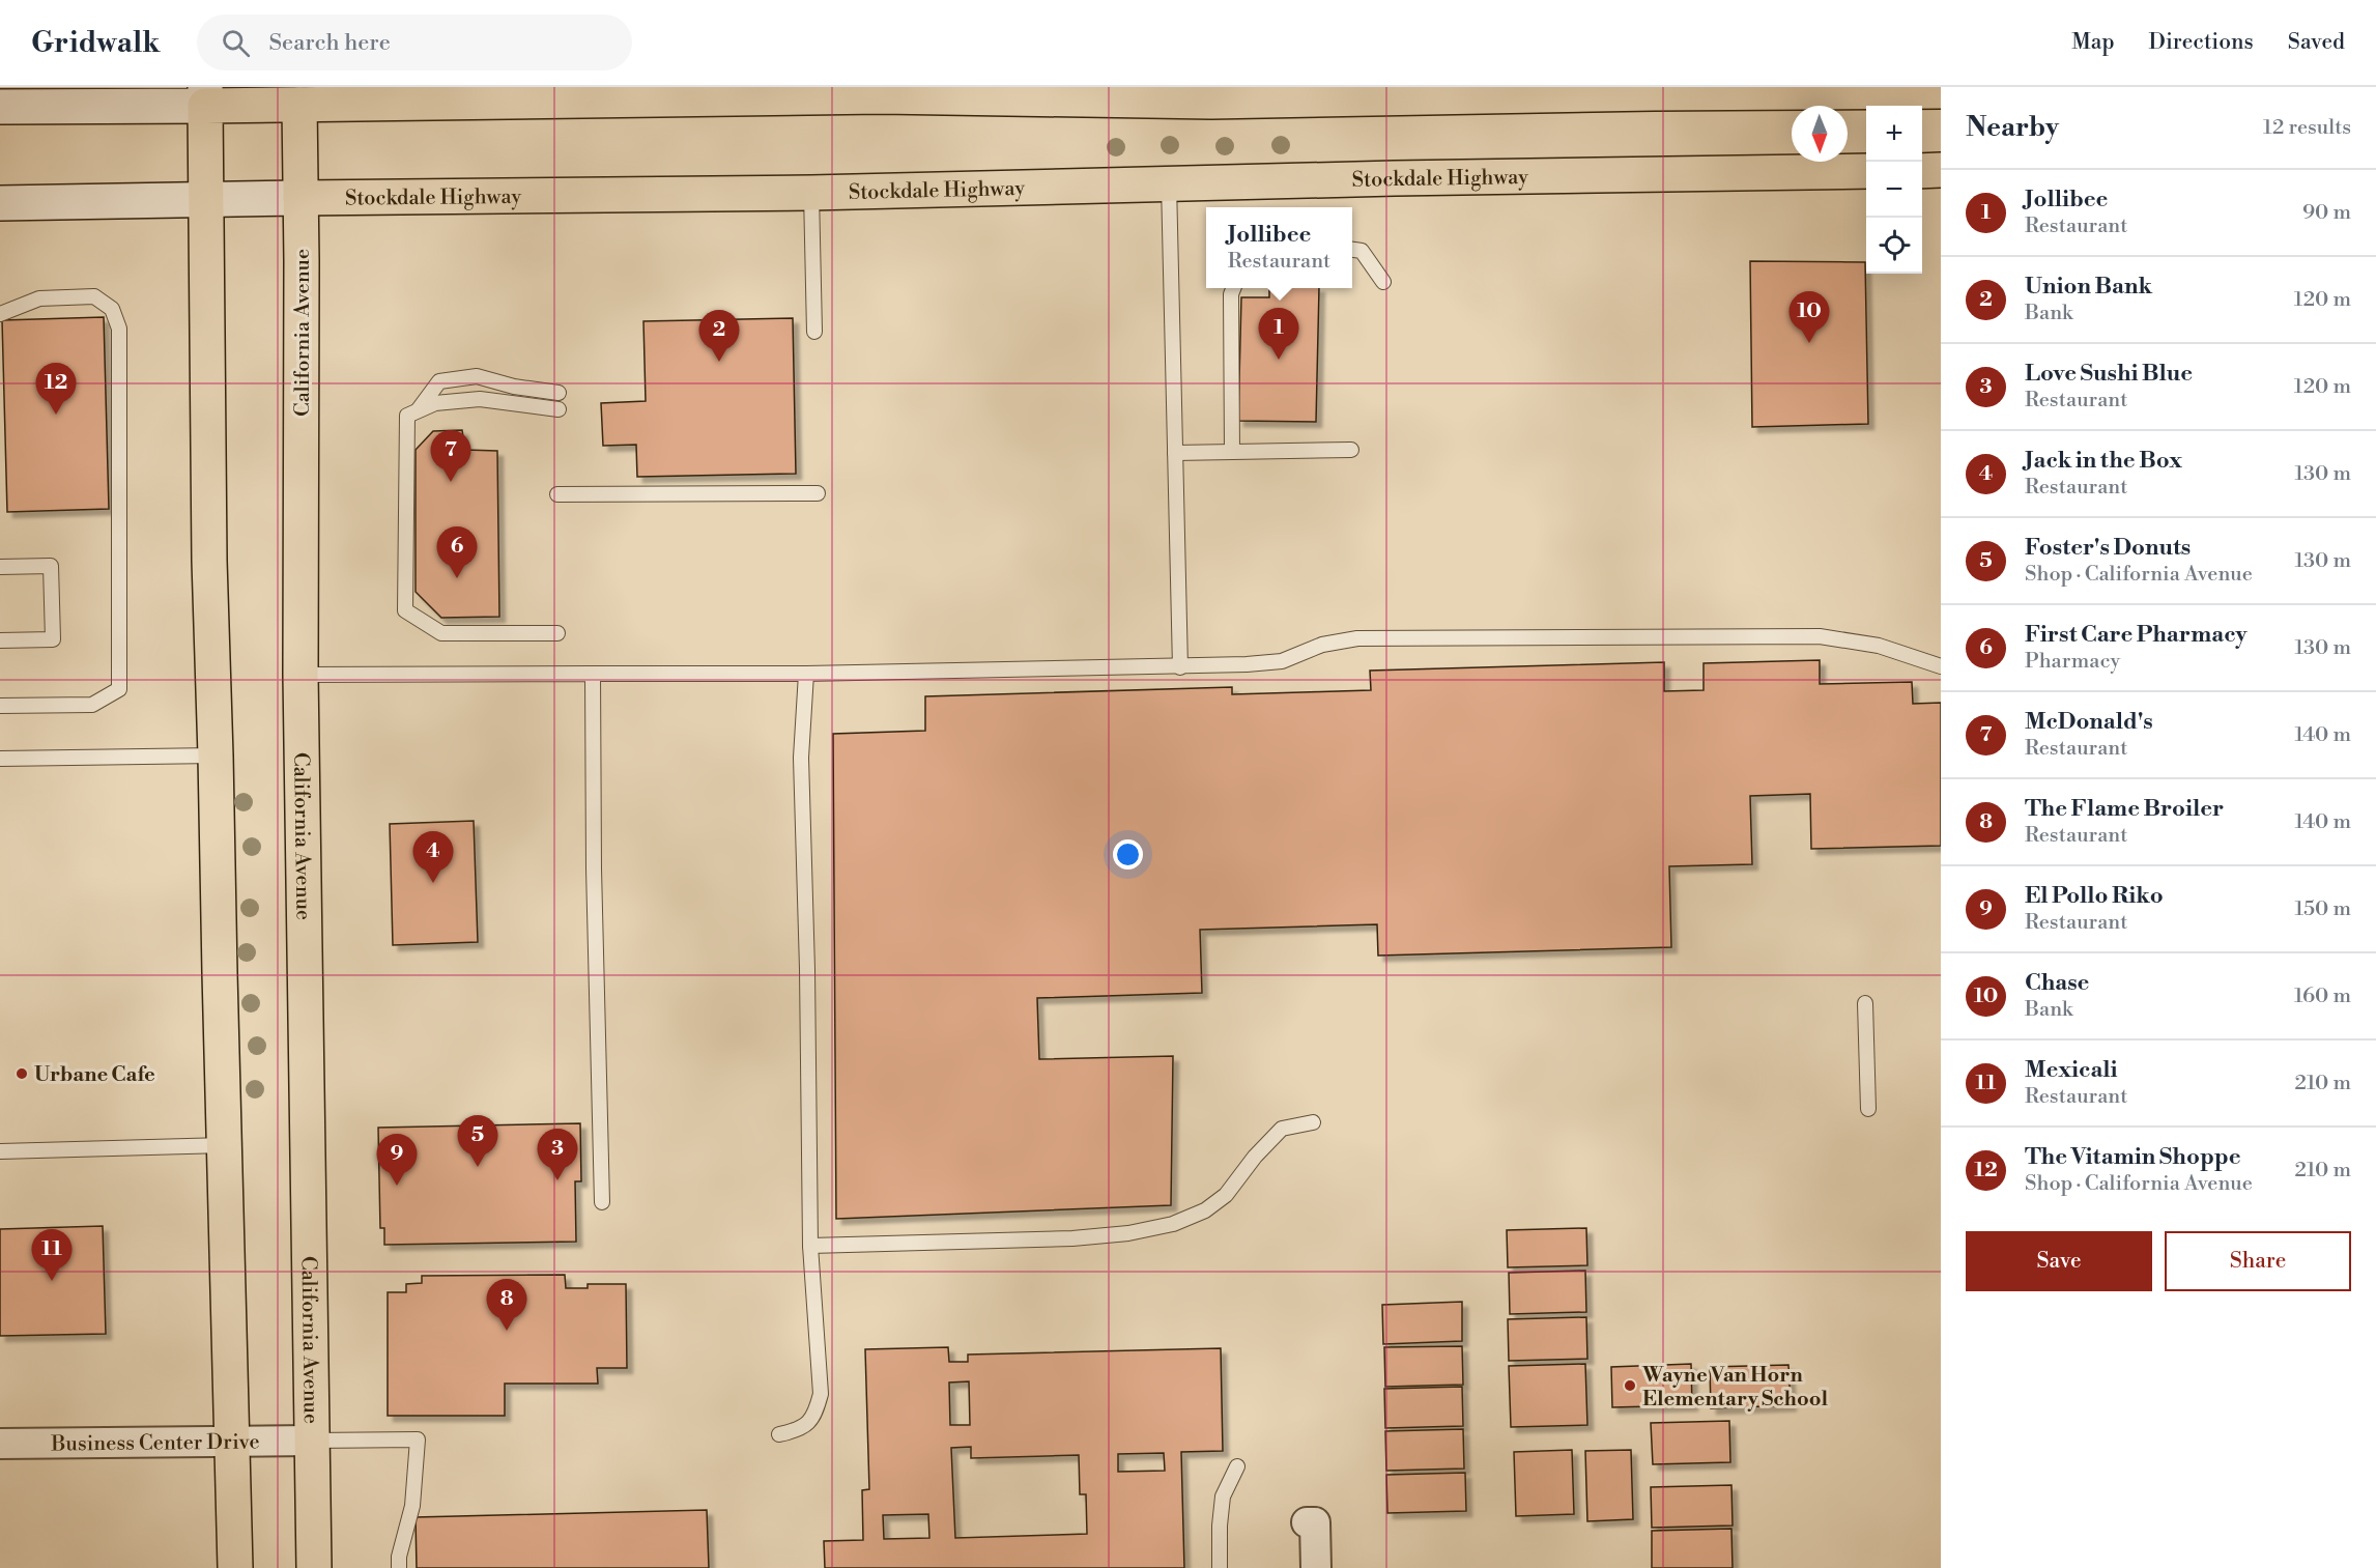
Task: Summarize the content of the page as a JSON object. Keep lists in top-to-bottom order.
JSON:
{
  "streets": {
    "main road": ["Stockdale Highway", "California Avenue"],
    "street": ["Business Center Drive"]
  },
  "crossings": [
    ["Stockdale Highway", "California Avenue"],
    ["California Avenue", "Business Center Drive"]
  ],
  "places": ["Urbane Cafe", "Wayne Van Horn Elementary School"],
  "north": "bottom",
  "page": {
    "header": "Gridwalk",
    "search": "Search here",
    "nav": ["Map", "Directions", "Saved"],
    "heading": ["Nearby", "12 results"],
    "map_buttons": ["+", "−"],
    "list": [
      {
        "mark": "1",
        "name": "Jollibee",
        "note": "Restaurant",
        "value": "90 m"
      },
      {
        "mark": "2",
        "name": "Union Bank",
        "note": "Bank",
        "value": "120 m"
      },
      {
        "mark": "3",
        "name": "Love Sushi Blue",
        "note": "Restaurant",
        "value": "120 m"
      },
      {
        "mark": "4",
        "name": "Jack in the Box",
        "note": "Restaurant",
        "value": "130 m"
      },
      {
        "mark": "5",
        "name": "Foster's Donuts",
        "note": "Shop · California Avenue",
        "value": "130 m"
      },
      {
        "mark": "6",
        "name": "First Care Pharmacy",
        "note": "Pharmacy",
        "value": "130 m"
      },
      {
        "mark": "7",
        "name": "McDonald's",
        "note": "Restaurant",
        "value": "140 m"
      },
      {
        "mark": "8",
        "name": "The Flame Broiler",
        "note": "Restaurant",
        "value": "140 m"
      },
      {
        "mark": "9",
        "name": "El Pollo Riko",
        "note": "Restaurant",
        "value": "150 m"
      },
      {
        "mark": "10",
        "name": "Chase",
        "note": "Bank",
        "value": "160 m"
      },
      {
        "mark": "11",
        "name": "Mexicali",
        "note": "Restaurant",
        "value": "210 m"
      },
      {
        "mark": "12",
        "name": "The Vitamin Shoppe",
        "note": "Shop · California Avenue",
        "value": "210 m"
      }
    ],
    "popup": ["Jollibee", "Restaurant"],
    "pins": [
      "10",
      "1",
      "2",
      "12",
      "7",
      "6",
      "4",
      "5",
      "3",
      "9",
      "11",
      "8"
    ],
    "buttons": ["Save", "Share"]
  }
}
